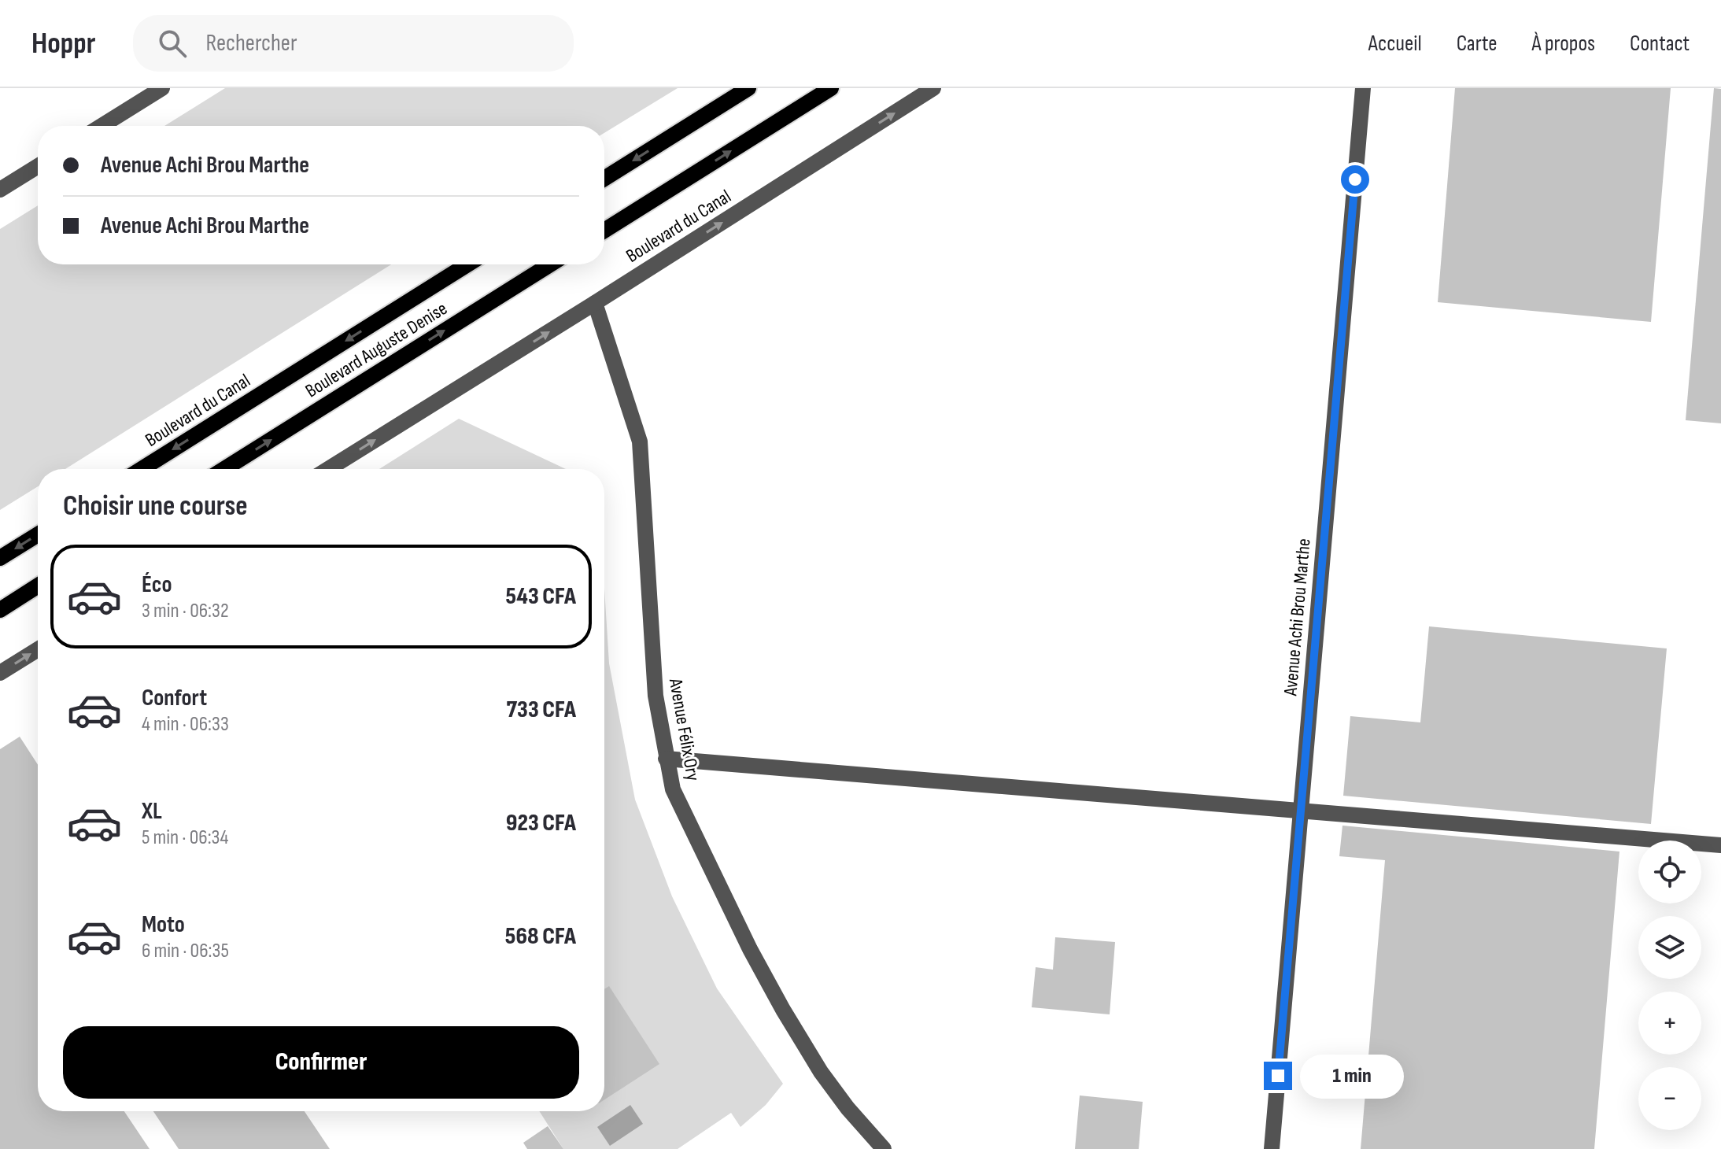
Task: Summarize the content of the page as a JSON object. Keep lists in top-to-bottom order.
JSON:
{
  "streets": {
    "main road": ["Boulevard du Canal", "Boulevard Auguste Denise"],
    "street": ["Avenue Achi Brou Marthe", "Avenue Félix Ory"]
  },
  "crossings": [
    ["Boulevard du Canal", "Avenue Félix Ory"]
  ],
  "one_way": ["Boulevard Auguste Denise"],
  "page": {
    "header": "Hoppr",
    "search": "Rechercher",
    "nav": [
      "Accueil",
      "Carte",
      "À propos",
      "Contact"
    ],
    "banner": ["Avenue Achi Brou Marthe", "Avenue Achi Brou Marthe"],
    "heading": "Choisir une course",
    "list": [
      {
        "name": "Éco",
        "note": "3 min · 06:32",
        "value": "543 CFA"
      },
      {
        "name": "Confort",
        "note": "4 min · 06:33",
        "value": "733 CFA"
      },
      {
        "name": "XL",
        "note": "5 min · 06:34",
        "value": "923 CFA"
      },
      {
        "name": "Moto",
        "note": "6 min · 06:35",
        "value": "568 CFA"
      }
    ],
    "map_buttons": ["+", "−"],
    "buttons": "Confirmer",
    "bubble": "1 min"
  }
}
